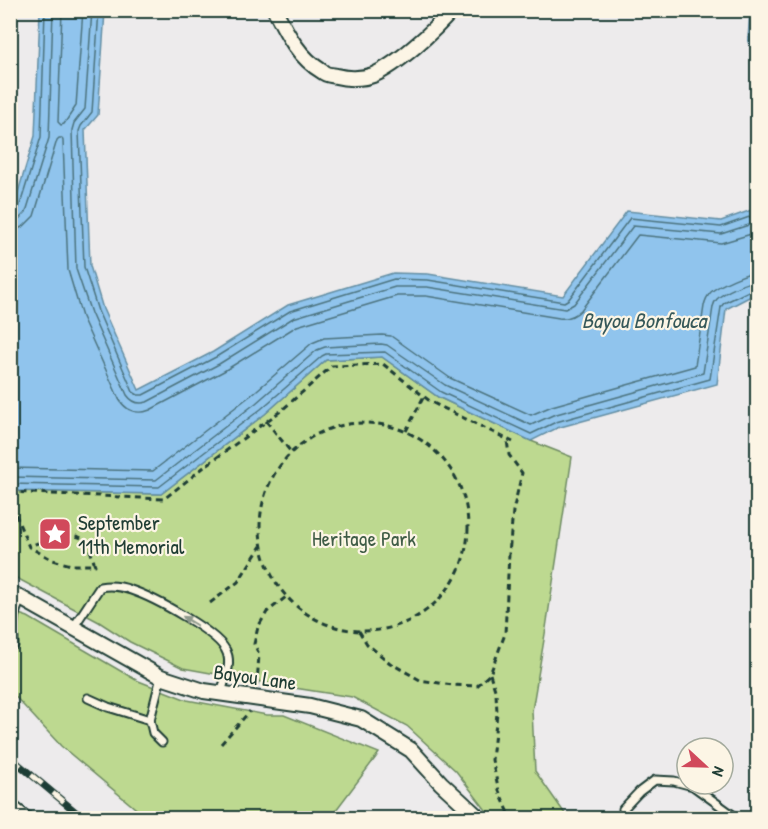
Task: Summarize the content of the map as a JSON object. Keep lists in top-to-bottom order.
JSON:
{
  "streets": {
    "street": ["Bayou Lane"]
  },
  "water": ["Bayou Bonfouca"],
  "parks": ["Heritage Park"],
  "places": {
    "place": ["September 11th Memorial"]
  },
  "north": "right"
}
